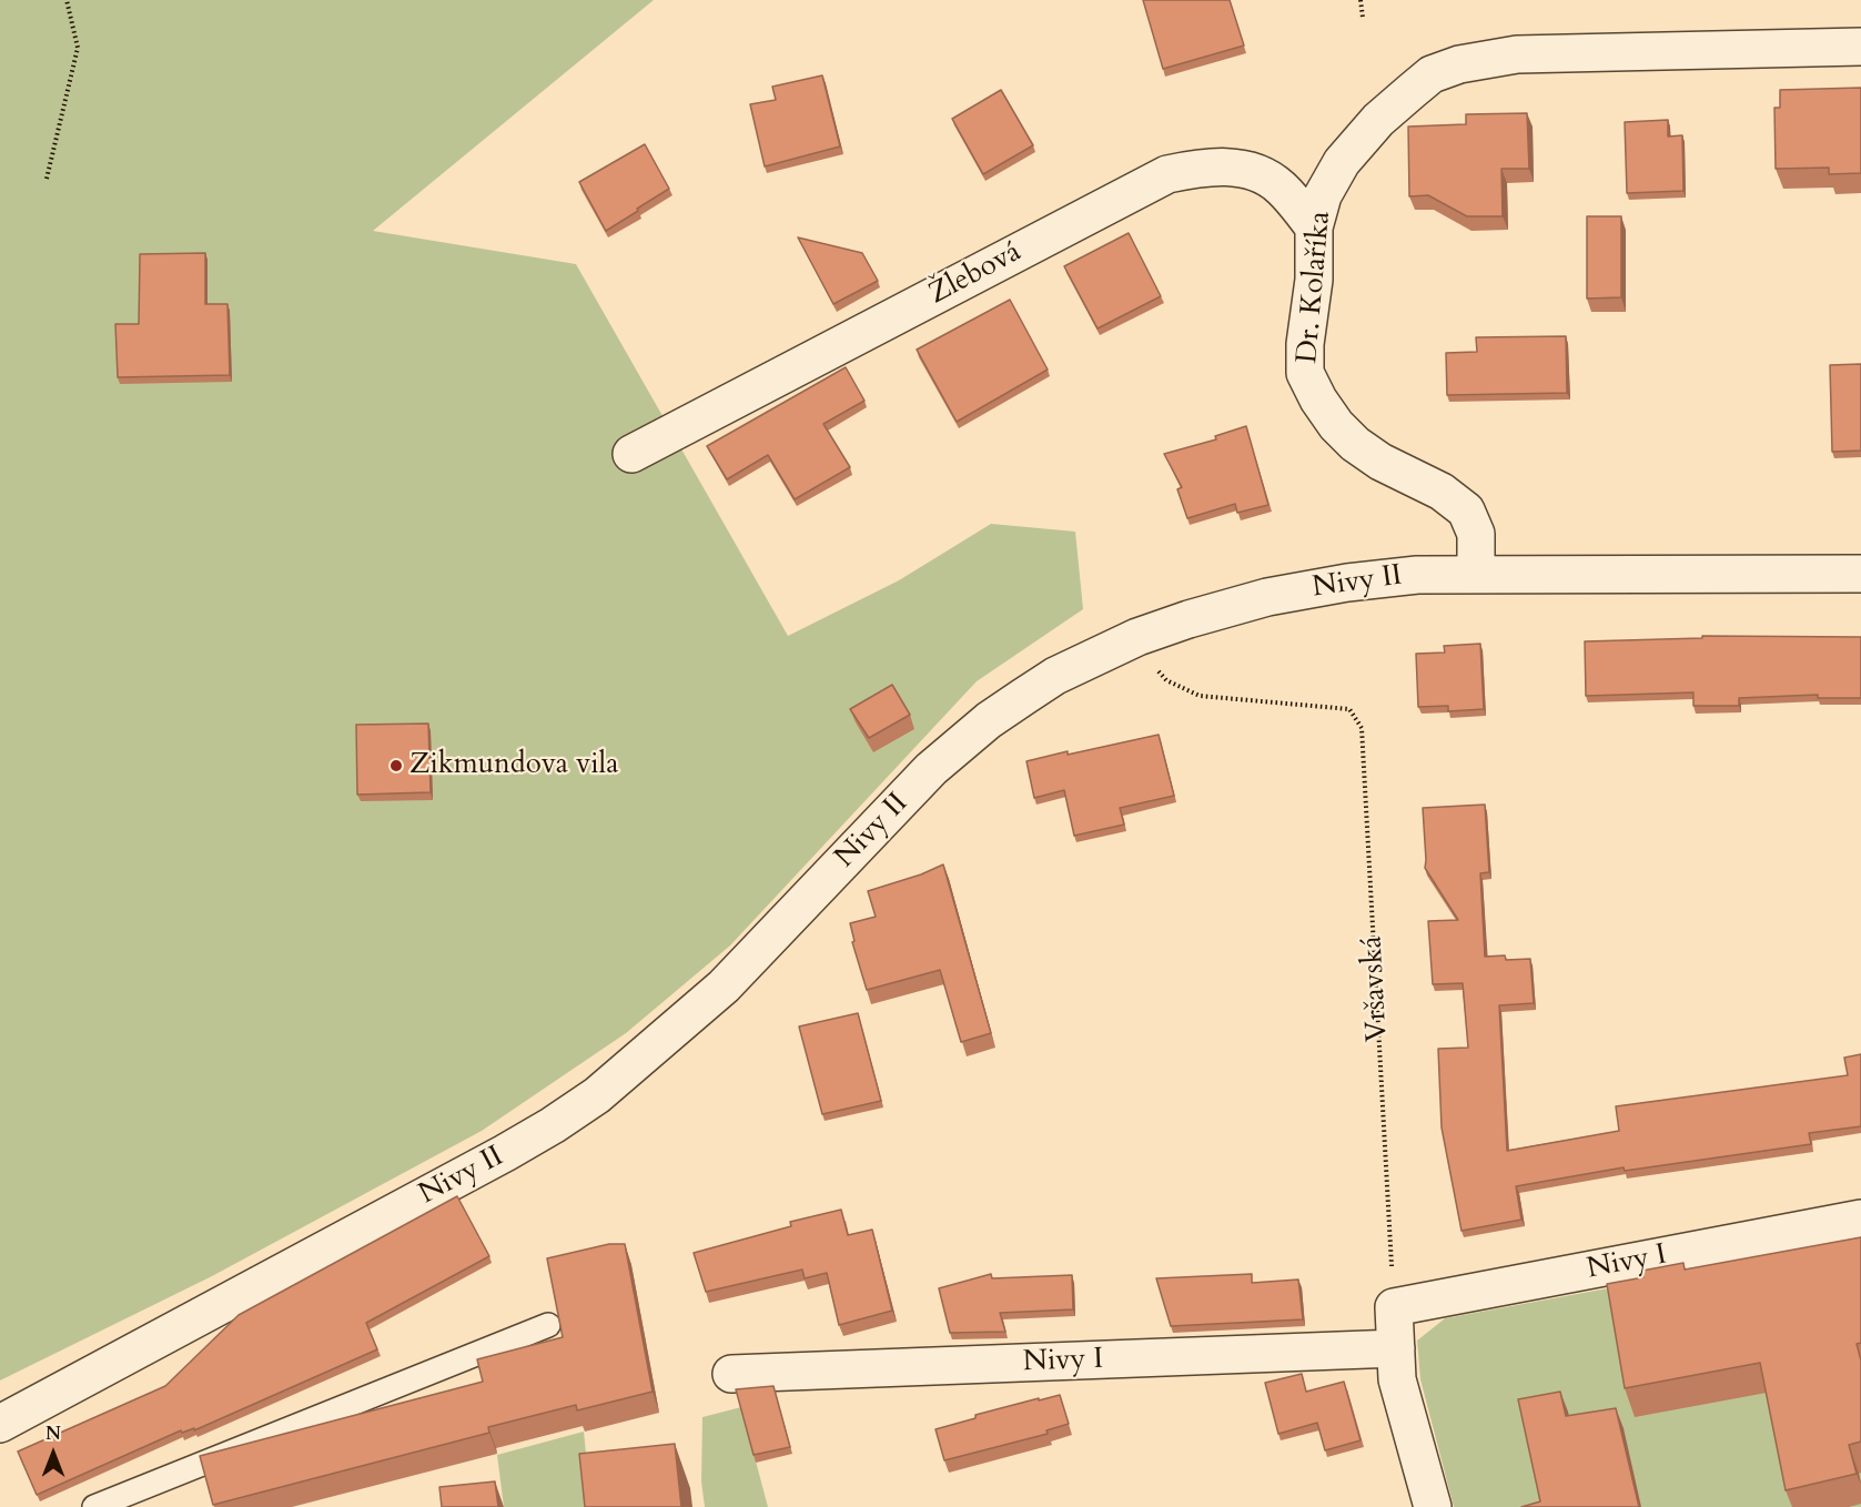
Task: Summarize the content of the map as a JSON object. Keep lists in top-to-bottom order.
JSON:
{
  "streets": {
    "street": [
      "Žlebová",
      "Dr. Kolaříka",
      "Nivy II",
      "Nivy I"
    ],
    "path": ["Vršavská"]
  },
  "crossings": [
    ["Žlebová", "Dr. Kolaříka"],
    ["Dr. Kolaříka", "Nivy II"],
    ["Nivy II", "Vršavská"],
    ["Vršavská", "Nivy I"]
  ],
  "places": ["Zikmundova vila"],
  "north": "top"
}
